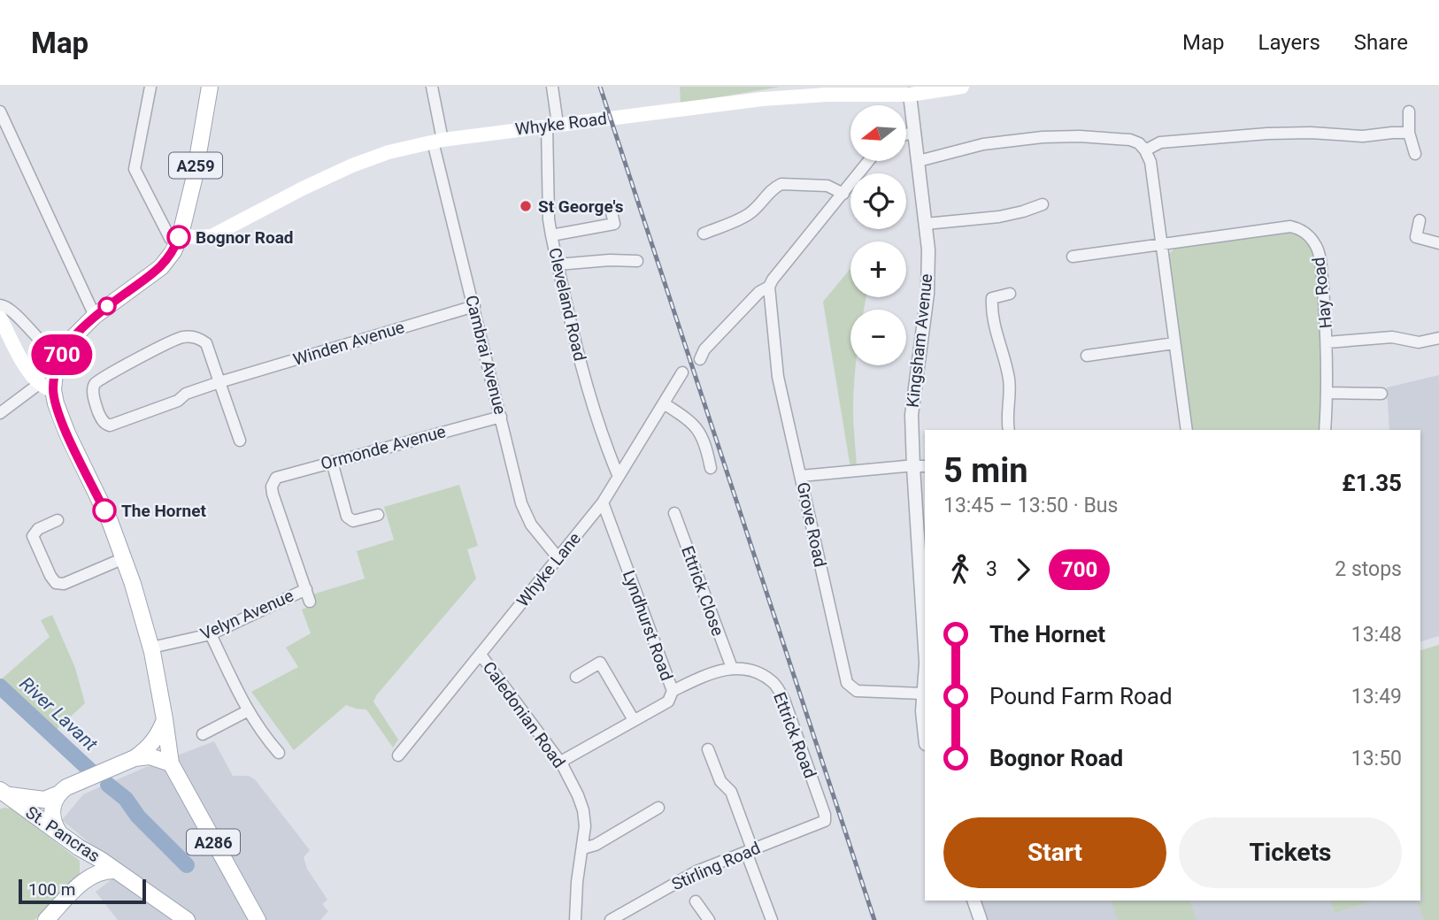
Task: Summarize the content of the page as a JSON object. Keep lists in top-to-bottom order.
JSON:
{
  "streets": {
    "main road": [
      "Whyke Road",
      "A259",
      "St. Pancras",
      "A286"
    ],
    "street": [
      "Hay Road",
      "Cleveland Road",
      "Kingsham Avenue",
      "Winden Avenue",
      "Cambrai Avenue",
      "Ormonde Avenue",
      "Grove Road",
      "Whyke Lane",
      "Ettrick Close",
      "Velyn Avenue",
      "Lyndhurst Road",
      "Caledonian Road",
      "Ettrick Road",
      "Stirling Road"
    ]
  },
  "crossings": [
    ["Whyke Road", "A259"],
    ["Whyke Road", "Cleveland Road"],
    ["Whyke Road", "Kingsham Avenue"],
    ["Whyke Road", "Cambrai Avenue"],
    ["A259", "Velyn Avenue"],
    ["A259", "A286"],
    ["Cleveland Road", "Whyke Lane"],
    ["Kingsham Avenue", "Grove Road"],
    ["Winden Avenue", "Cambrai Avenue"],
    ["Cambrai Avenue", "Ormonde Avenue"],
    ["Cambrai Avenue", "Whyke Lane"],
    ["Ormonde Avenue", "Velyn Avenue"],
    ["Whyke Lane", "Lyndhurst Road"],
    ["Whyke Lane", "Caledonian Road"],
    ["Ettrick Close", "Ettrick Road"],
    ["Lyndhurst Road", "Caledonian Road"],
    ["Ettrick Road", "Stirling Road"]
  ],
  "water": ["River Lavant"],
  "places": ["St George's", "Bognor Road", "The Hornet"],
  "lines": ["bus line 700"],
  "scale_bar": "100 m",
  "north": "left",
  "page": {
    "header": "Map",
    "nav": ["Map", "Layers", "Share"],
    "on_map": "700",
    "map_buttons": ["+", "−"],
    "heading": ["5 min", "13:45 – 13:50 · Bus", "£1.35"],
    "legs": ["3", "700", "2 stops"],
    "list": [
      {
        "name": "The Hornet",
        "value": "13:48"
      },
      {
        "name": "Pound Farm Road",
        "value": "13:49"
      },
      {
        "name": "Bognor Road",
        "value": "13:50"
      }
    ],
    "buttons": ["Start", "Tickets"],
    "scale": "100 m"
  }
}
